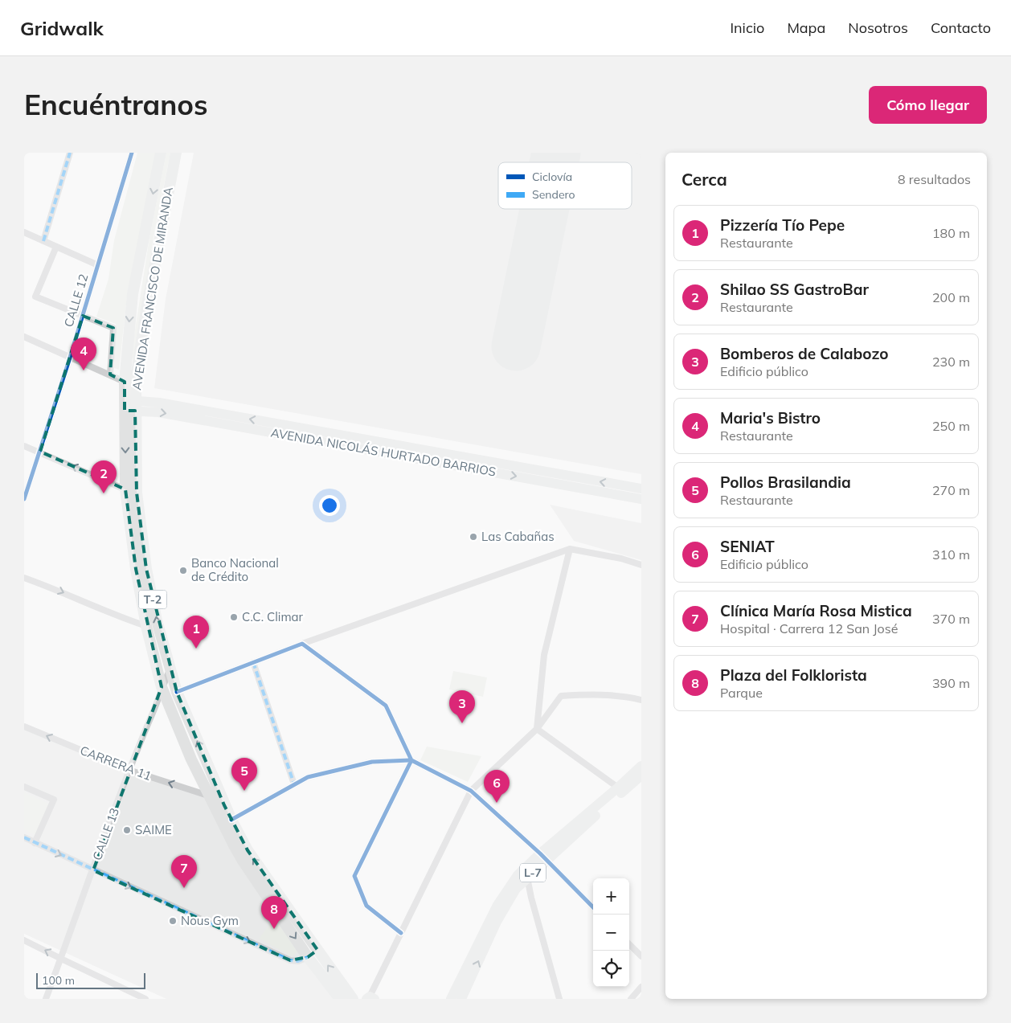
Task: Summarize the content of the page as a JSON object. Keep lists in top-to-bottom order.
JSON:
{
  "streets": {
    "highway": ["AVENIDA FRANCISCO DE MIRANDA", "T-2"],
    "main road": ["AVENIDA NICOLÁS HURTADO BARRIOS", "L-7"],
    "street": ["CALLE 12", "CARRERA 11", "CALLE 13"]
  },
  "crossings": [
    ["AVENIDA FRANCISCO DE MIRANDA", "AVENIDA NICOLÁS HURTADO BARRIOS"],
    ["AVENIDA FRANCISCO DE MIRANDA", "CARRERA 11"],
    ["AVENIDA FRANCISCO DE MIRANDA", "CALLE 13"],
    ["CARRERA 11", "CALLE 13"]
  ],
  "one_way": ["CARRERA 11"],
  "places": [
    "Las Cabañas",
    "Banco Nacional de Crédito",
    "C.C. Climar",
    "SAIME",
    "Nous Gym"
  ],
  "legend": ["Ciclovía", "Sendero"],
  "scale_bar": "100 m",
  "page": {
    "header": "Gridwalk",
    "nav": [
      "Inicio",
      "Mapa",
      "Nosotros",
      "Contacto"
    ],
    "buttons": "Cómo llegar",
    "title": "Encuéntranos",
    "heading": ["Cerca", "8 resultados"],
    "list": [
      {
        "mark": "1",
        "name": "Pizzería Tío Pepe",
        "note": "Restaurante",
        "value": "180 m"
      },
      {
        "mark": "2",
        "name": "Shilao SS GastroBar",
        "note": "Restaurante",
        "value": "200 m"
      },
      {
        "mark": "3",
        "name": "Bomberos de Calabozo",
        "note": "Edificio público",
        "value": "230 m"
      },
      {
        "mark": "4",
        "name": "Maria's Bistro",
        "note": "Restaurante",
        "value": "250 m"
      },
      {
        "mark": "5",
        "name": "Pollos Brasilandia",
        "note": "Restaurante",
        "value": "270 m"
      },
      {
        "mark": "6",
        "name": "SENIAT",
        "note": "Edificio público",
        "value": "310 m"
      },
      {
        "mark": "7",
        "name": "Clínica María Rosa Mistica",
        "note": "Hospital · Carrera 12 San José",
        "value": "370 m"
      },
      {
        "mark": "8",
        "name": "Plaza del Folklorista",
        "note": "Parque",
        "value": "390 m"
      }
    ],
    "pins": [
      "4",
      "2",
      "1",
      "3",
      "5",
      "6",
      "7",
      "8"
    ],
    "map_buttons": ["+", "−"],
    "scale": "100 m"
  }
}
